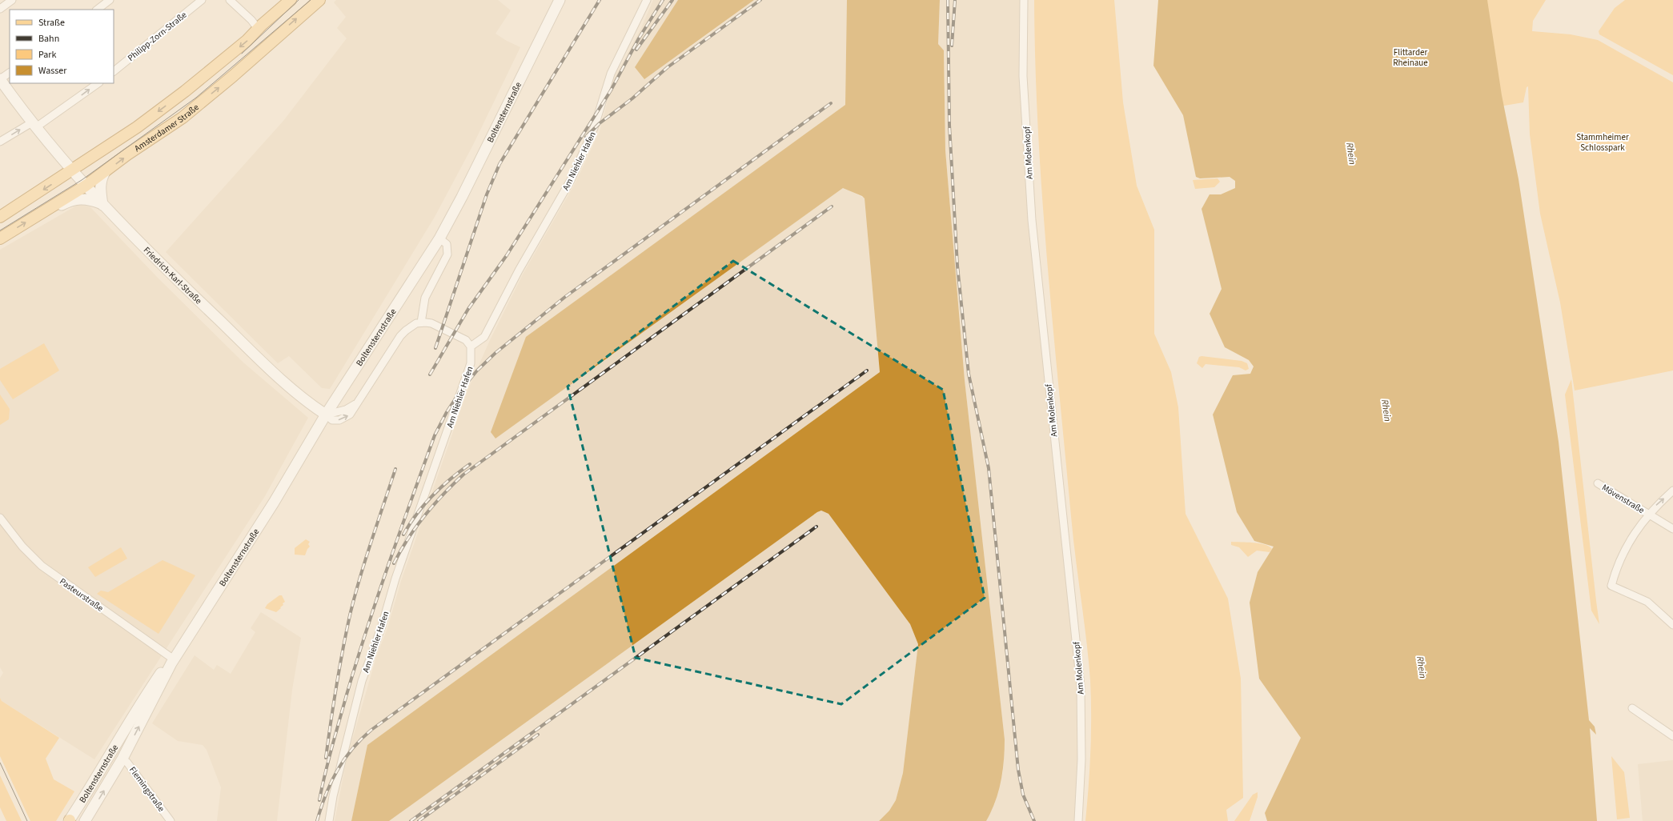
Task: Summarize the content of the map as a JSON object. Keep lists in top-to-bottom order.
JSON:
{
  "streets": {
    "main road": ["Boltensternstraße", "Amsterdamer Straße", "Friedrich-Karl-Straße"],
    "street": [
      "Philipp-Zorn-Straße",
      "Am Molenkopf",
      "Am Niehler Hafen",
      "Mövenstraße",
      "Pasteurstraße",
      "Flemingstraße"
    ]
  },
  "crossings": [
    ["Boltensternstraße", "Friedrich-Karl-Straße"],
    ["Boltensternstraße", "Pasteurstraße"],
    ["Boltensternstraße", "Flemingstraße"],
    ["Amsterdamer Straße", "Friedrich-Karl-Straße"]
  ],
  "water": ["Rhein"],
  "parks": ["Flittarder Rheinaue", "Stammheimer Schlosspark"],
  "legend": [
    "Straße",
    "Bahn",
    "Park",
    "Wasser"
  ]
}
